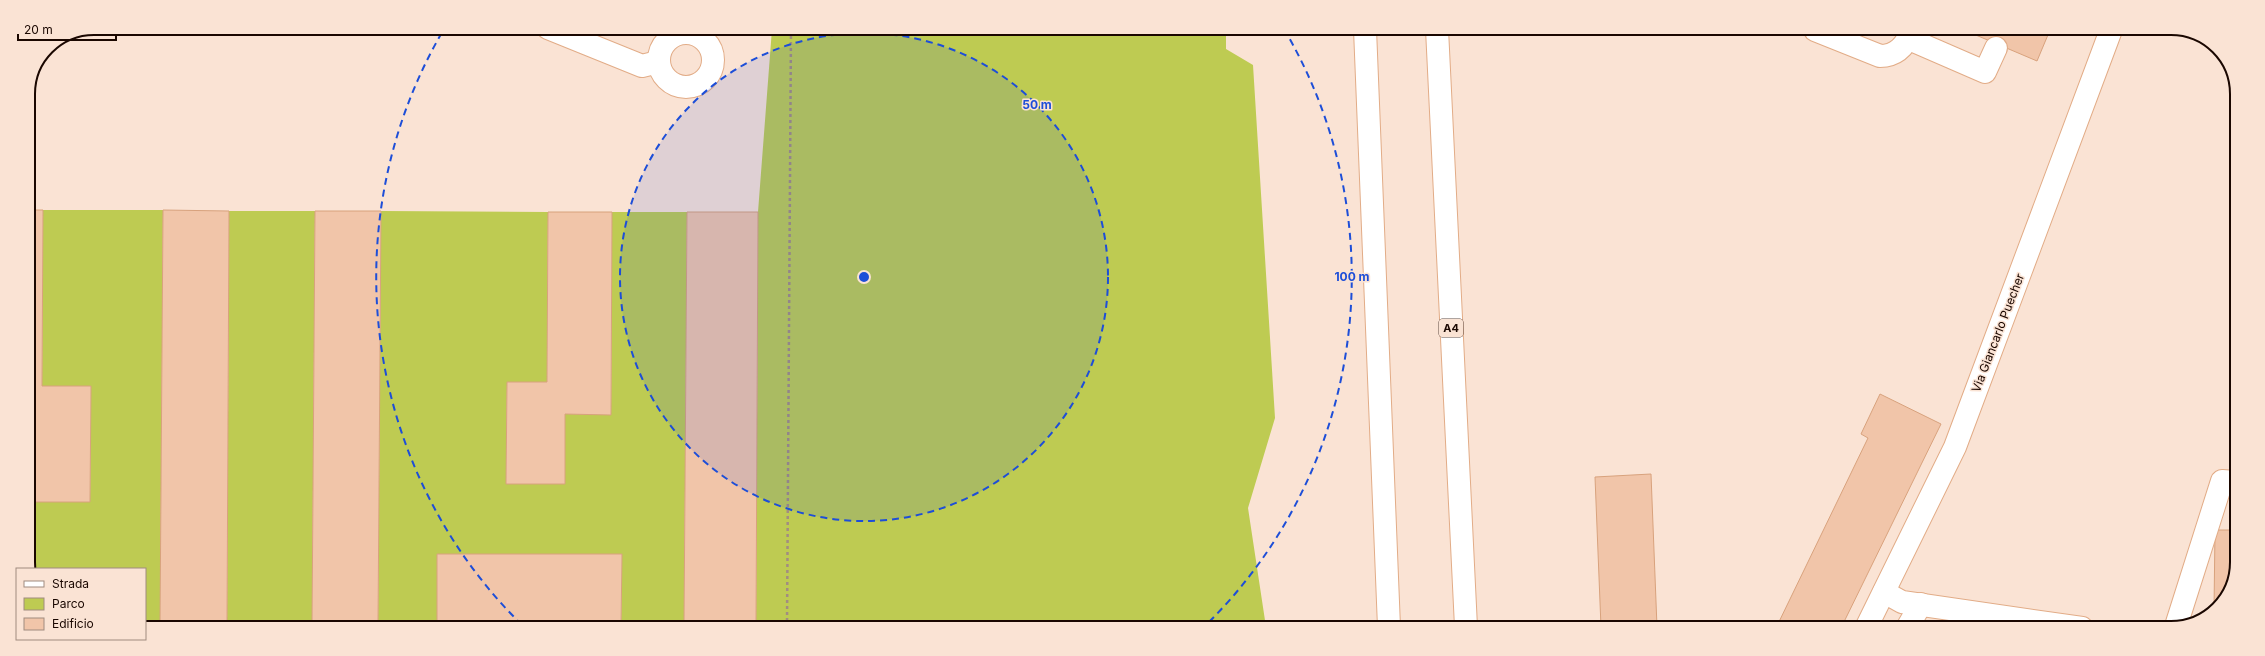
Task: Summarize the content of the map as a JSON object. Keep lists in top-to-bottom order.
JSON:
{
  "streets": {
    "main road": ["A4", "Via Giancarlo Puecher"]
  },
  "legend": ["Strada", "Parco", "Edificio"],
  "scale_bar": "20 m",
  "rings": ["50 m", "100 m"]
}
